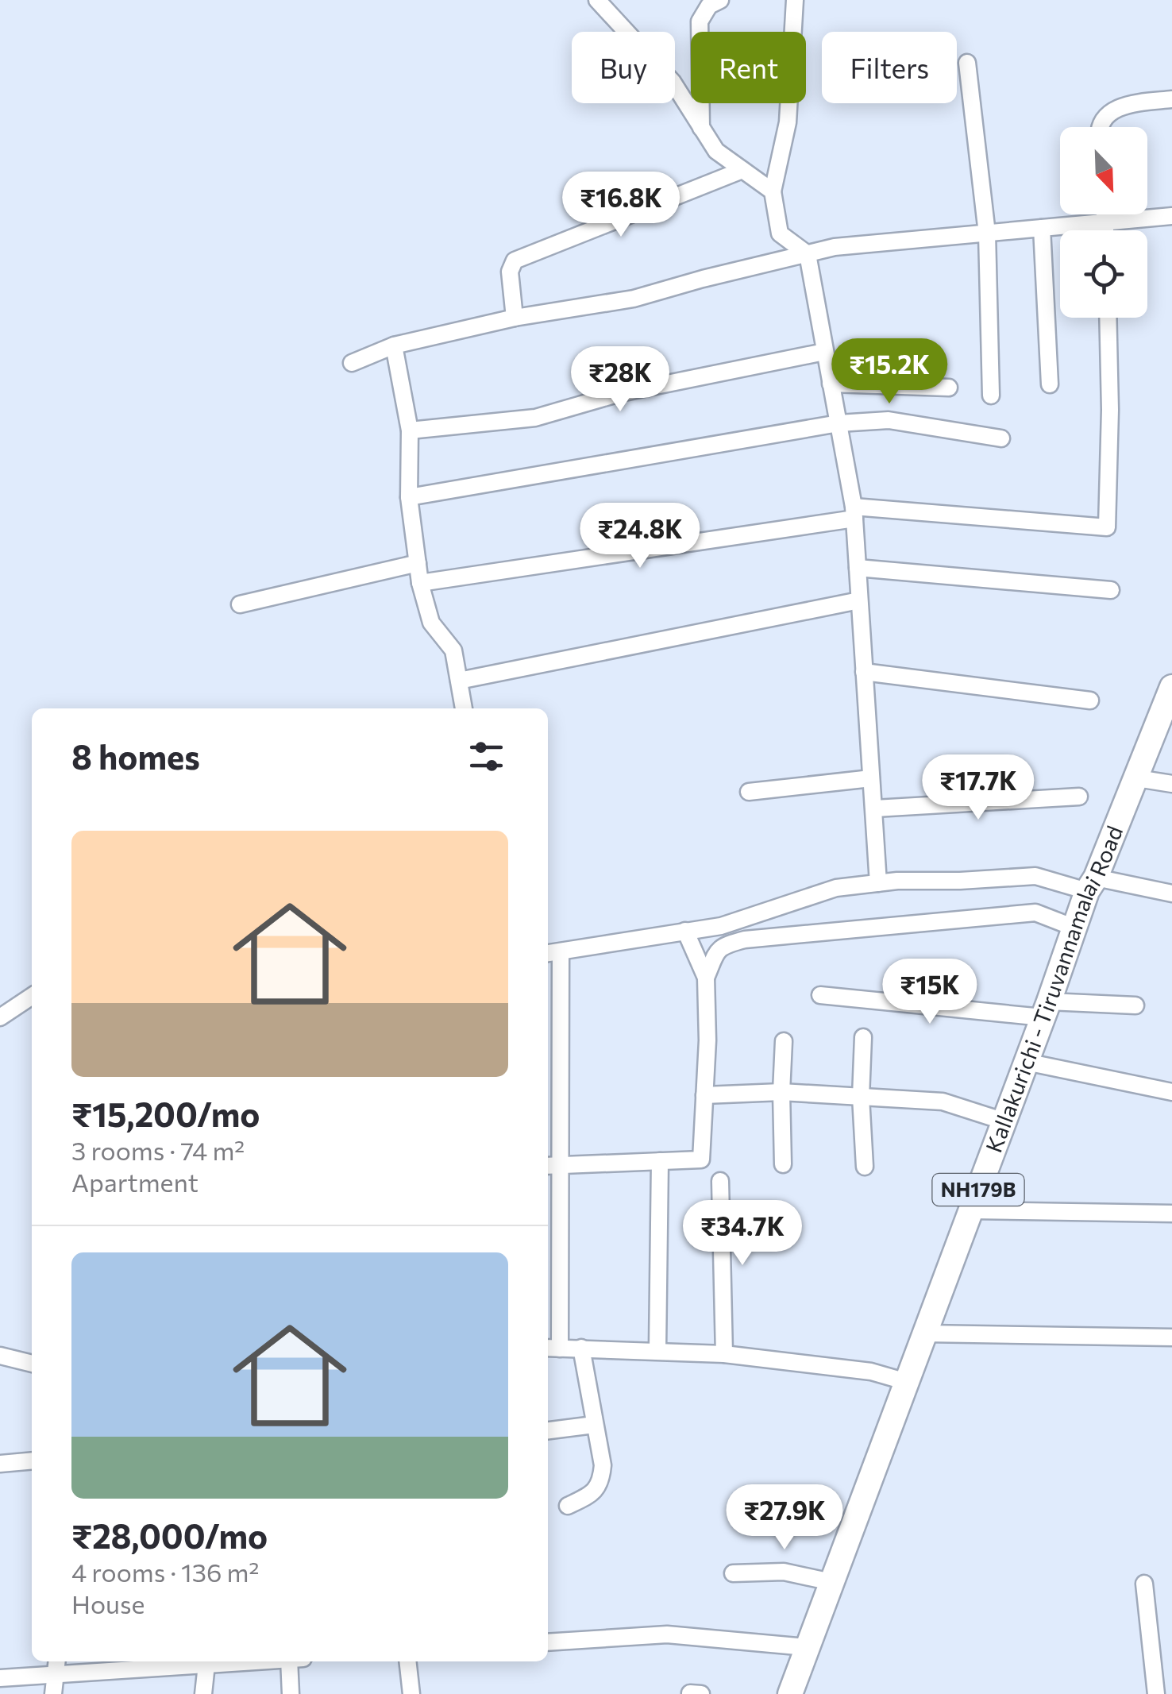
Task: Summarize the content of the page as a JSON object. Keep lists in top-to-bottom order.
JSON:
{
  "streets": {
    "highway": ["Kallakurichi - Tiruvannamalai Road", "NH179B"]
  },
  "north": "bottom right",
  "page": {
    "chip": ["Buy", "Rent", "Filters"],
    "price": [
      "₹16.8K",
      "₹15.2K",
      "₹28K",
      "₹24.8K",
      "₹17.7K",
      "₹15K",
      "₹34.7K",
      "₹27.9K"
    ],
    "heading": "8 homes",
    "list": [
      {
        "name": "₹15,200/mo",
        "note": "3 rooms · 74 m² · Apartment"
      },
      {
        "name": "₹28,000/mo",
        "note": "4 rooms · 136 m² · House"
      }
    ]
  }
}
